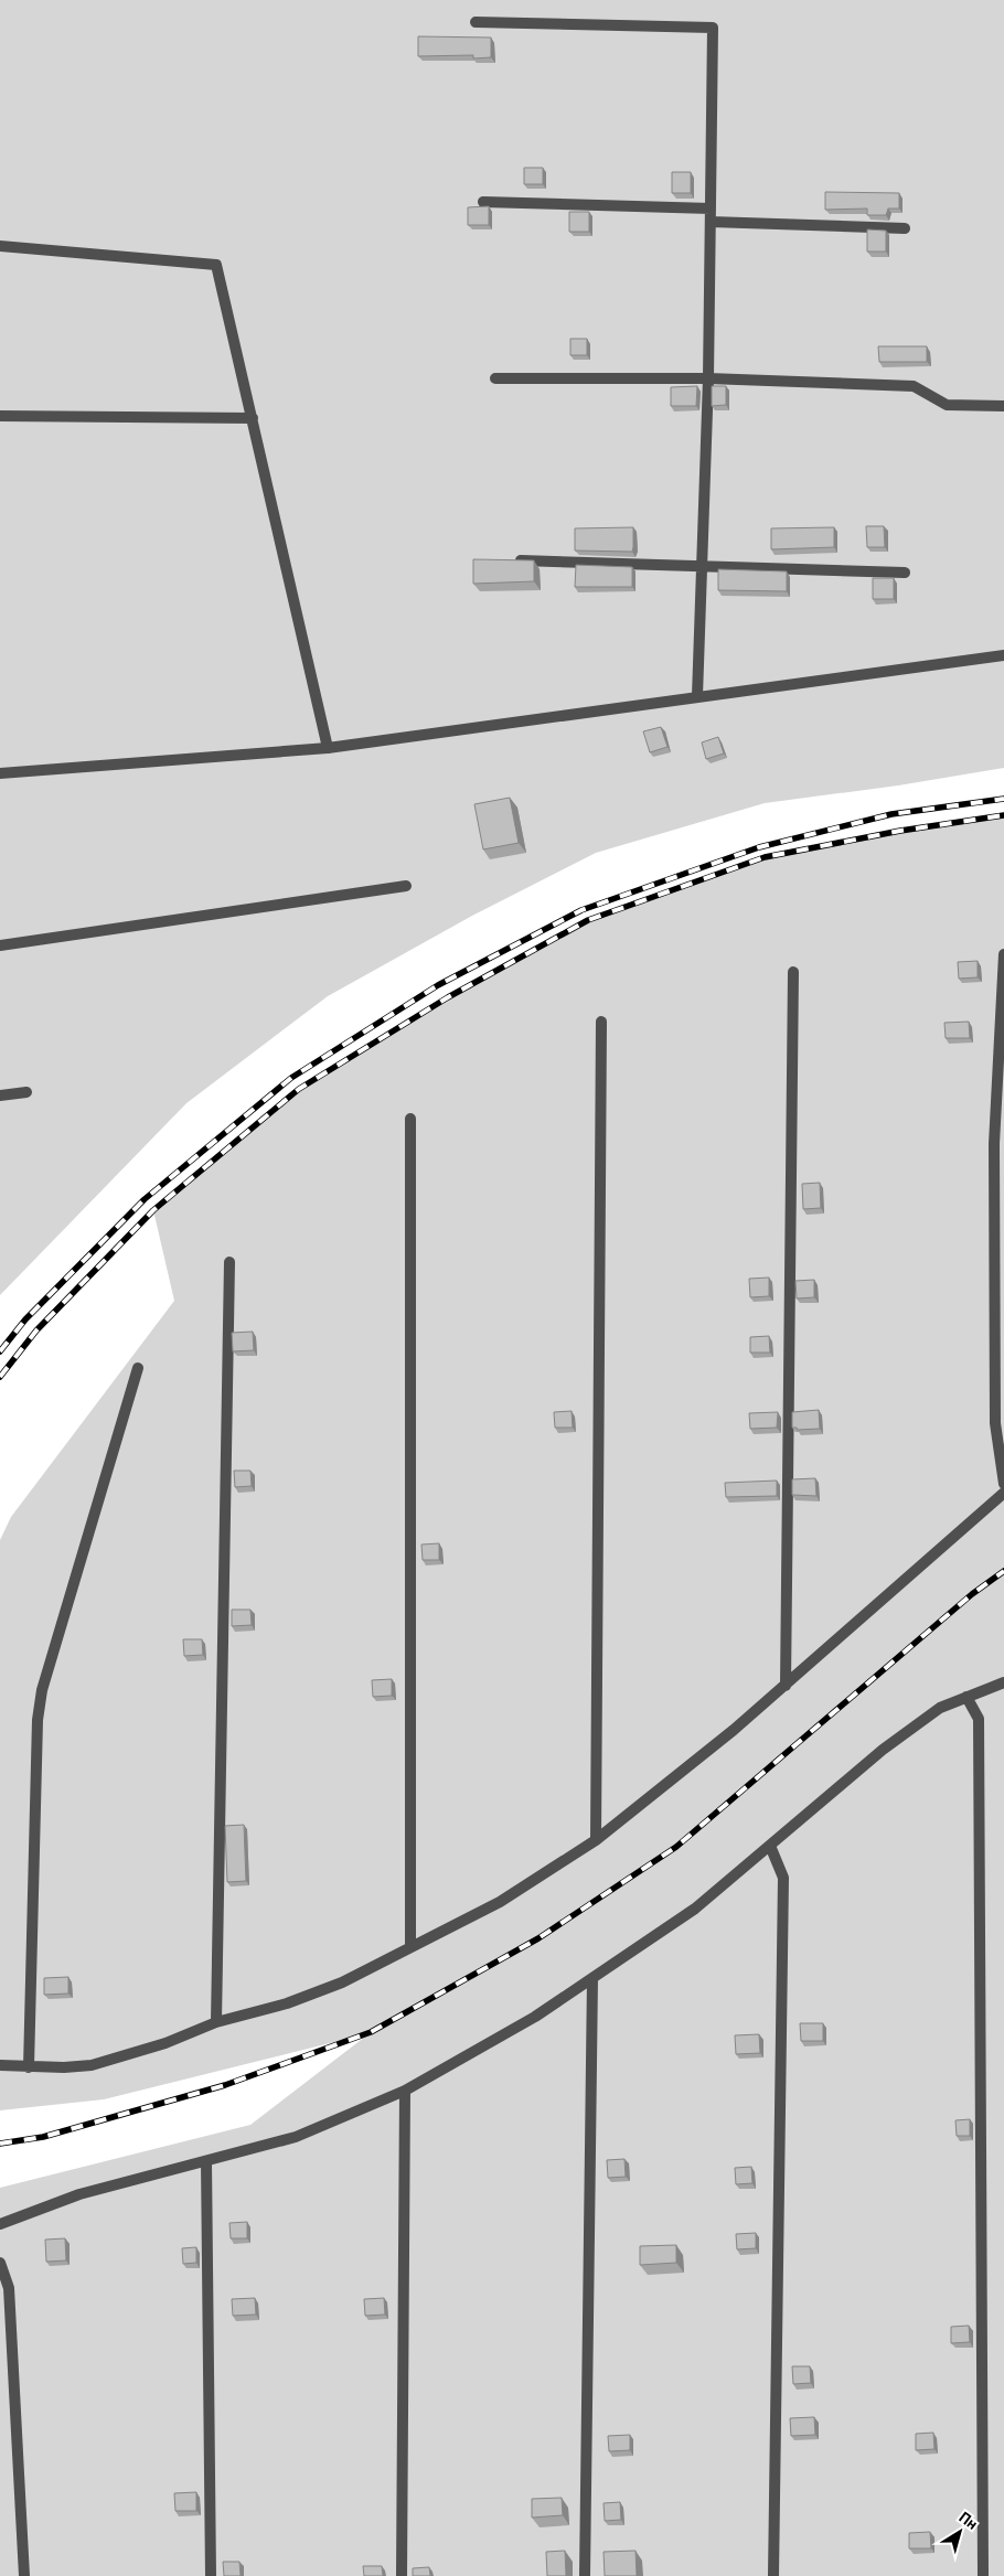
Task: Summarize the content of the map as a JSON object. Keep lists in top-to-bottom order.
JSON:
{
  "north": "top right"
}
